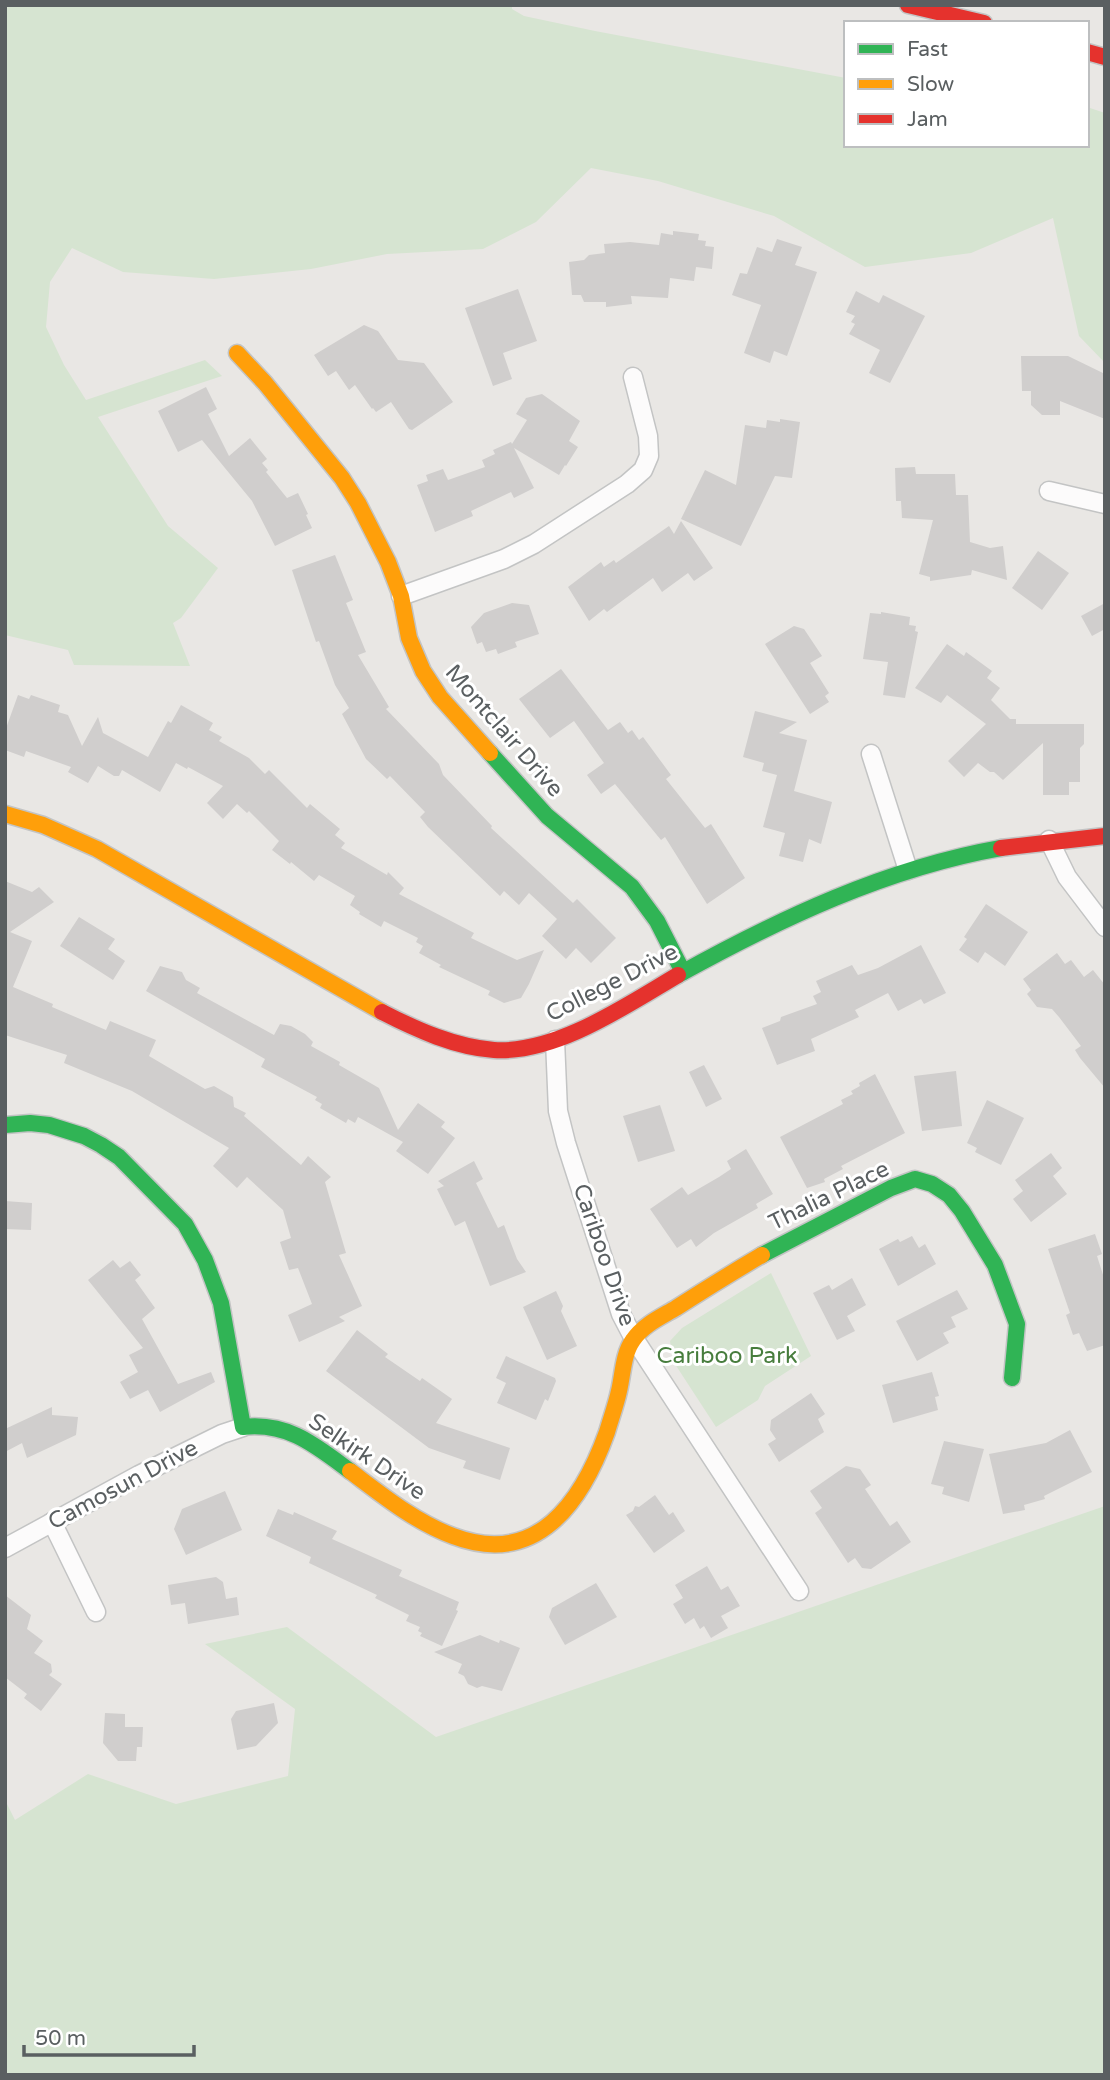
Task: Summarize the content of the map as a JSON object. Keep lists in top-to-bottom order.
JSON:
{
  "streets": {
    "main road": [
      "Montclair Drive",
      "College Drive",
      "Thalia Place",
      "Selkirk Drive"
    ],
    "street": ["Cariboo Drive", "Camosun Drive"]
  },
  "crossings": [
    ["Montclair Drive", "College Drive"],
    ["College Drive", "Cariboo Drive"],
    ["Thalia Place", "Cariboo Drive"],
    ["Thalia Place", "Selkirk Drive"],
    ["Cariboo Drive", "Selkirk Drive"],
    ["Selkirk Drive", "Camosun Drive"]
  ],
  "parks": ["Cariboo Park"],
  "legend": ["Fast", "Slow", "Jam"],
  "scale_bar": "50 m"
}
